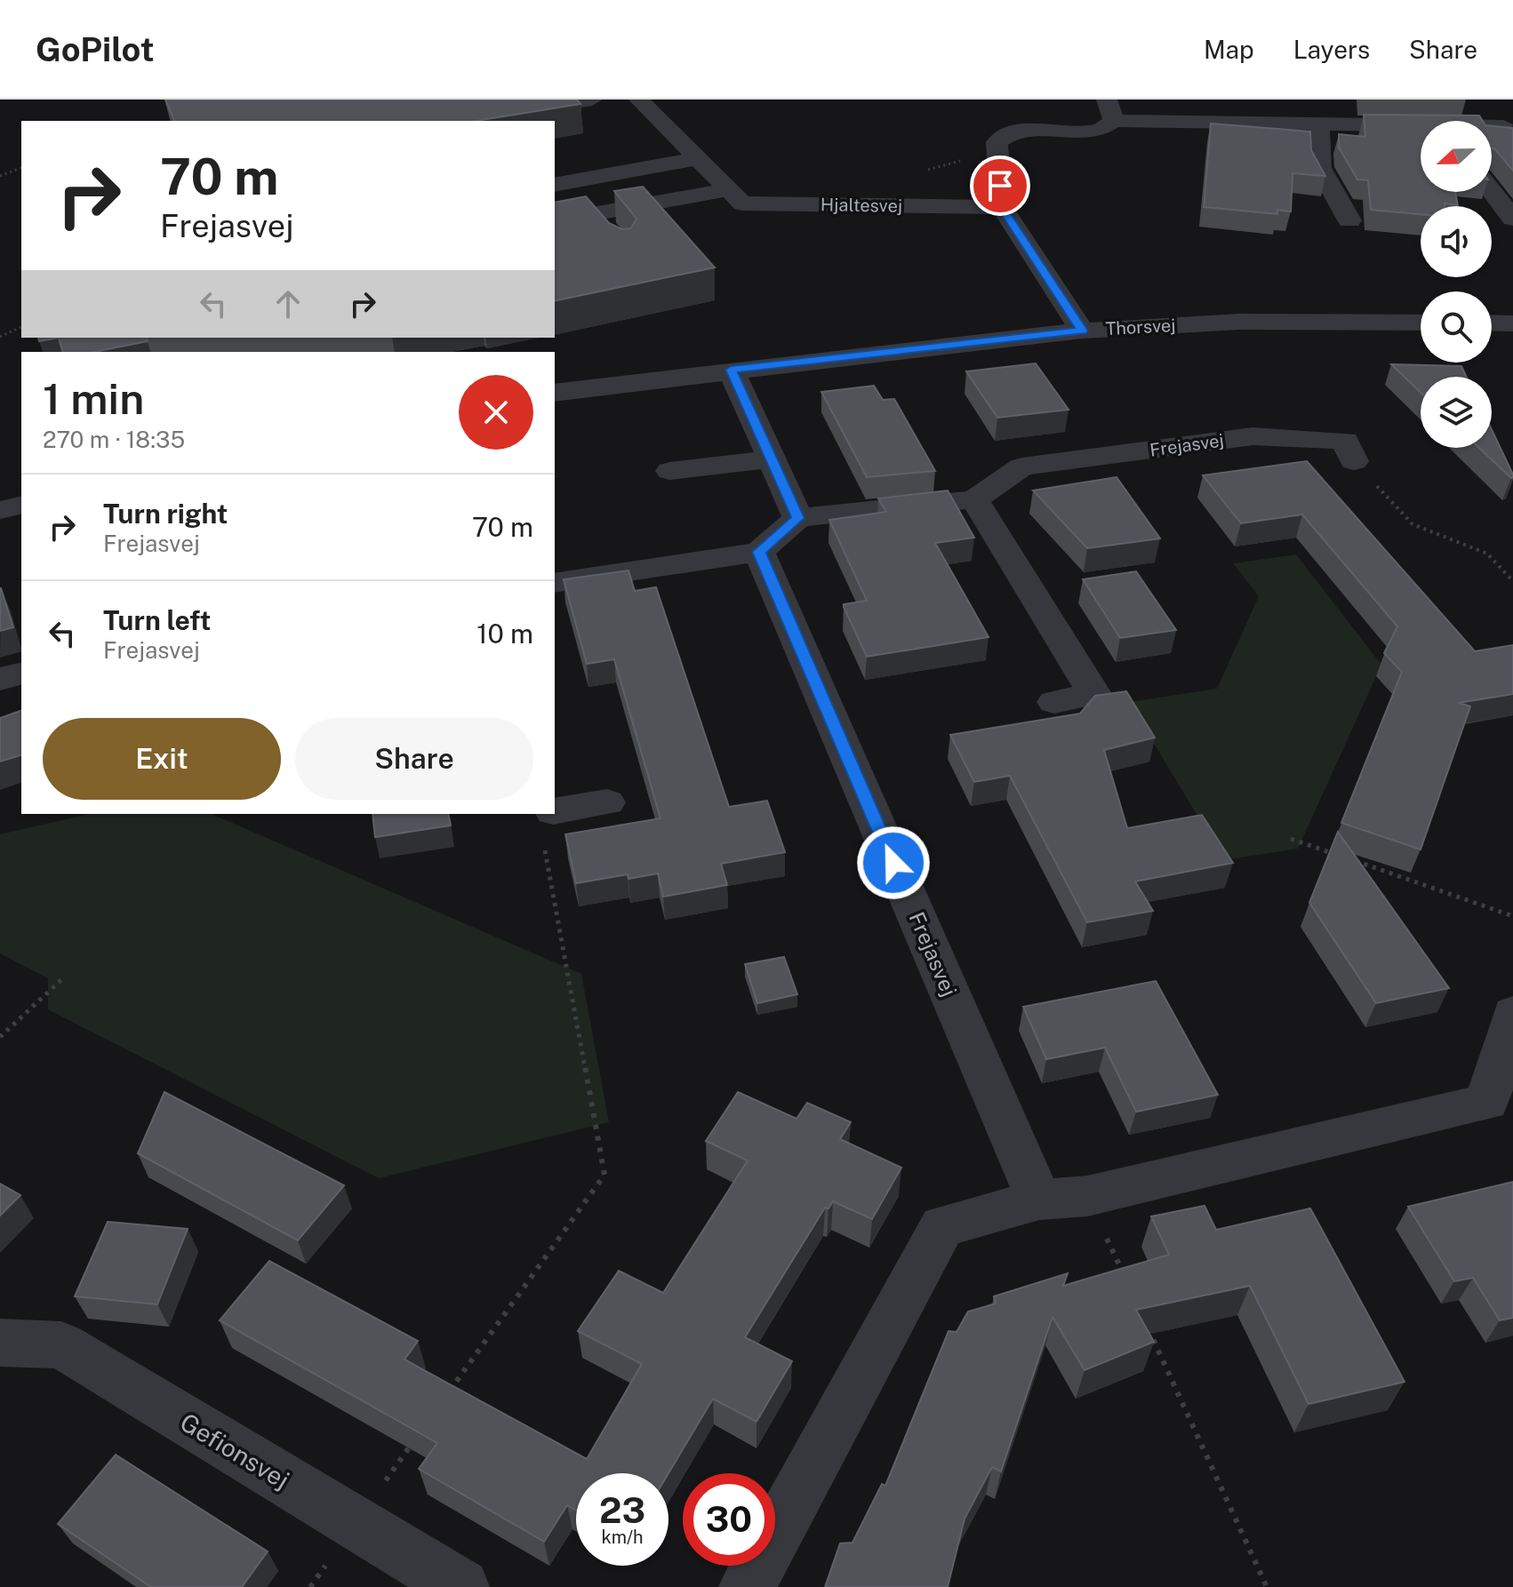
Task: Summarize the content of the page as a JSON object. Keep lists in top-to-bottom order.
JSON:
{
  "streets": {
    "street": [
      "Hjaltesvej",
      "Thorsvej",
      "Frejasvej",
      "Gefionsvej"
    ]
  },
  "north": "left",
  "page": {
    "header": "GoPilot",
    "nav": ["Map", "Layers", "Share"],
    "turn": ["70 m", "Frejasvej"],
    "heading": ["1 min", "270 m · 18:35"],
    "list": [
      {
        "name": "Turn right",
        "note": "Frejasvej",
        "value": "70 m"
      },
      {
        "name": "Turn left",
        "note": "Frejasvej",
        "value": "10 m"
      }
    ],
    "buttons": ["Exit", "Share"],
    "speed": "23 km/h",
    "limit": "30"
  }
}
